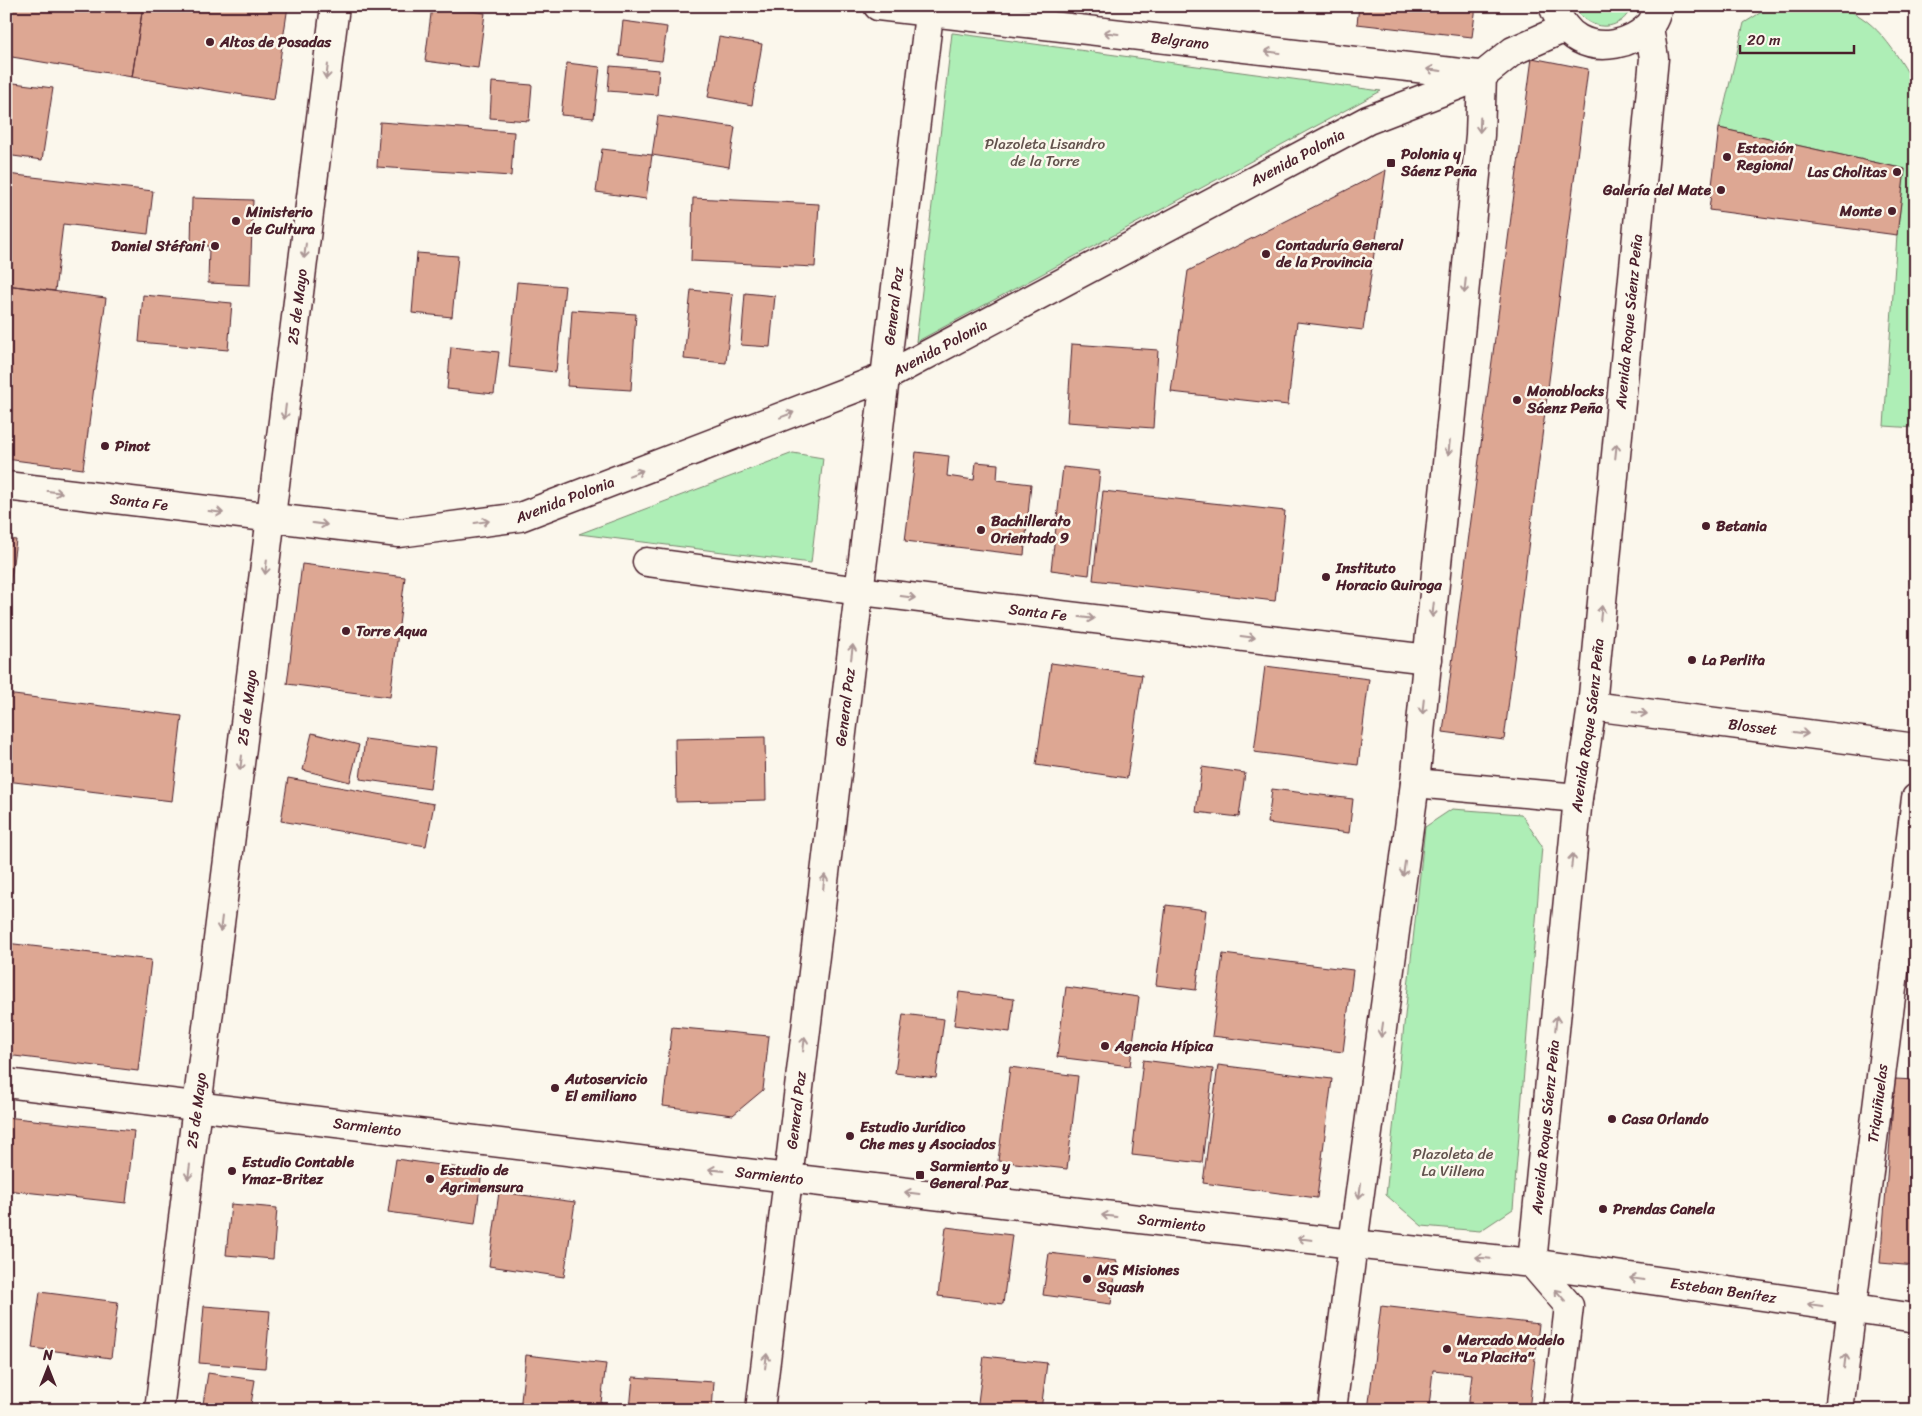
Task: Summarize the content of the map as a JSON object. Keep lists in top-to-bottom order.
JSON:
{
  "streets": {
    "street": [
      "Belgrano",
      "Avenida Polonia",
      "25 de Mayo",
      "General Paz",
      "Avenida Roque Sáenz Peña",
      "Santa Fe",
      "Blosset",
      "Triquiñuelas",
      "Sarmiento",
      "Esteban Benítez"
    ]
  },
  "crossings": [
    ["Belgrano", "Avenida Polonia"],
    ["Belgrano", "General Paz"],
    ["Avenida Polonia", "25 de Mayo"],
    ["Avenida Polonia", "General Paz"],
    ["Avenida Polonia", "Avenida Roque Sáenz Peña"],
    ["Avenida Polonia", "Santa Fe"],
    ["25 de Mayo", "Santa Fe"],
    ["25 de Mayo", "Sarmiento"],
    ["General Paz", "Santa Fe"],
    ["General Paz", "Sarmiento"],
    ["Avenida Roque Sáenz Peña", "Blosset"],
    ["Avenida Roque Sáenz Peña", "Sarmiento"],
    ["Avenida Roque Sáenz Peña", "Esteban Benítez"],
    ["Triquiñuelas", "Esteban Benítez"],
    ["Sarmiento", "Esteban Benítez"]
  ],
  "one_way": [
    "Belgrano",
    "Avenida Polonia",
    "25 de Mayo",
    "General Paz",
    "Santa Fe",
    "Blosset",
    "Sarmiento",
    "Esteban Benítez"
  ],
  "parks": ["Plazoleta Lisandro de la Torre", "Plazoleta de La Villena"],
  "places": {
    "other": [
      "Altos de Posadas",
      "Estación Regional",
      "Las Cholitas",
      "Galería del Mate",
      "Monte",
      "Ministerio de Cultura",
      "Daniel Stéfani",
      "Contaduría General de la Provincia",
      "Monoblocks Sáenz Peña",
      "Pinot",
      "Betania",
      "Bachillerato Orientado 9",
      "Instituto Horacio Quiroga",
      "Torre Aqua",
      "La Perlita",
      "Agencia Hípica",
      "Autoservicio El emiliano",
      "Casa Orlando",
      "Estudio Jurídico Che mes y Asociados",
      "Estudio Contable Ymaz-Britez",
      "Estudio de Agrimensura",
      "Prendas Canela",
      "MS Misiones Squash",
      "Mercado Modelo \"La Placita\""
    ],
    "transit": ["Polonia y Sáenz Peña", "Sarmiento y General Paz"]
  },
  "scale_bar": "20 m",
  "north": "top"
}
